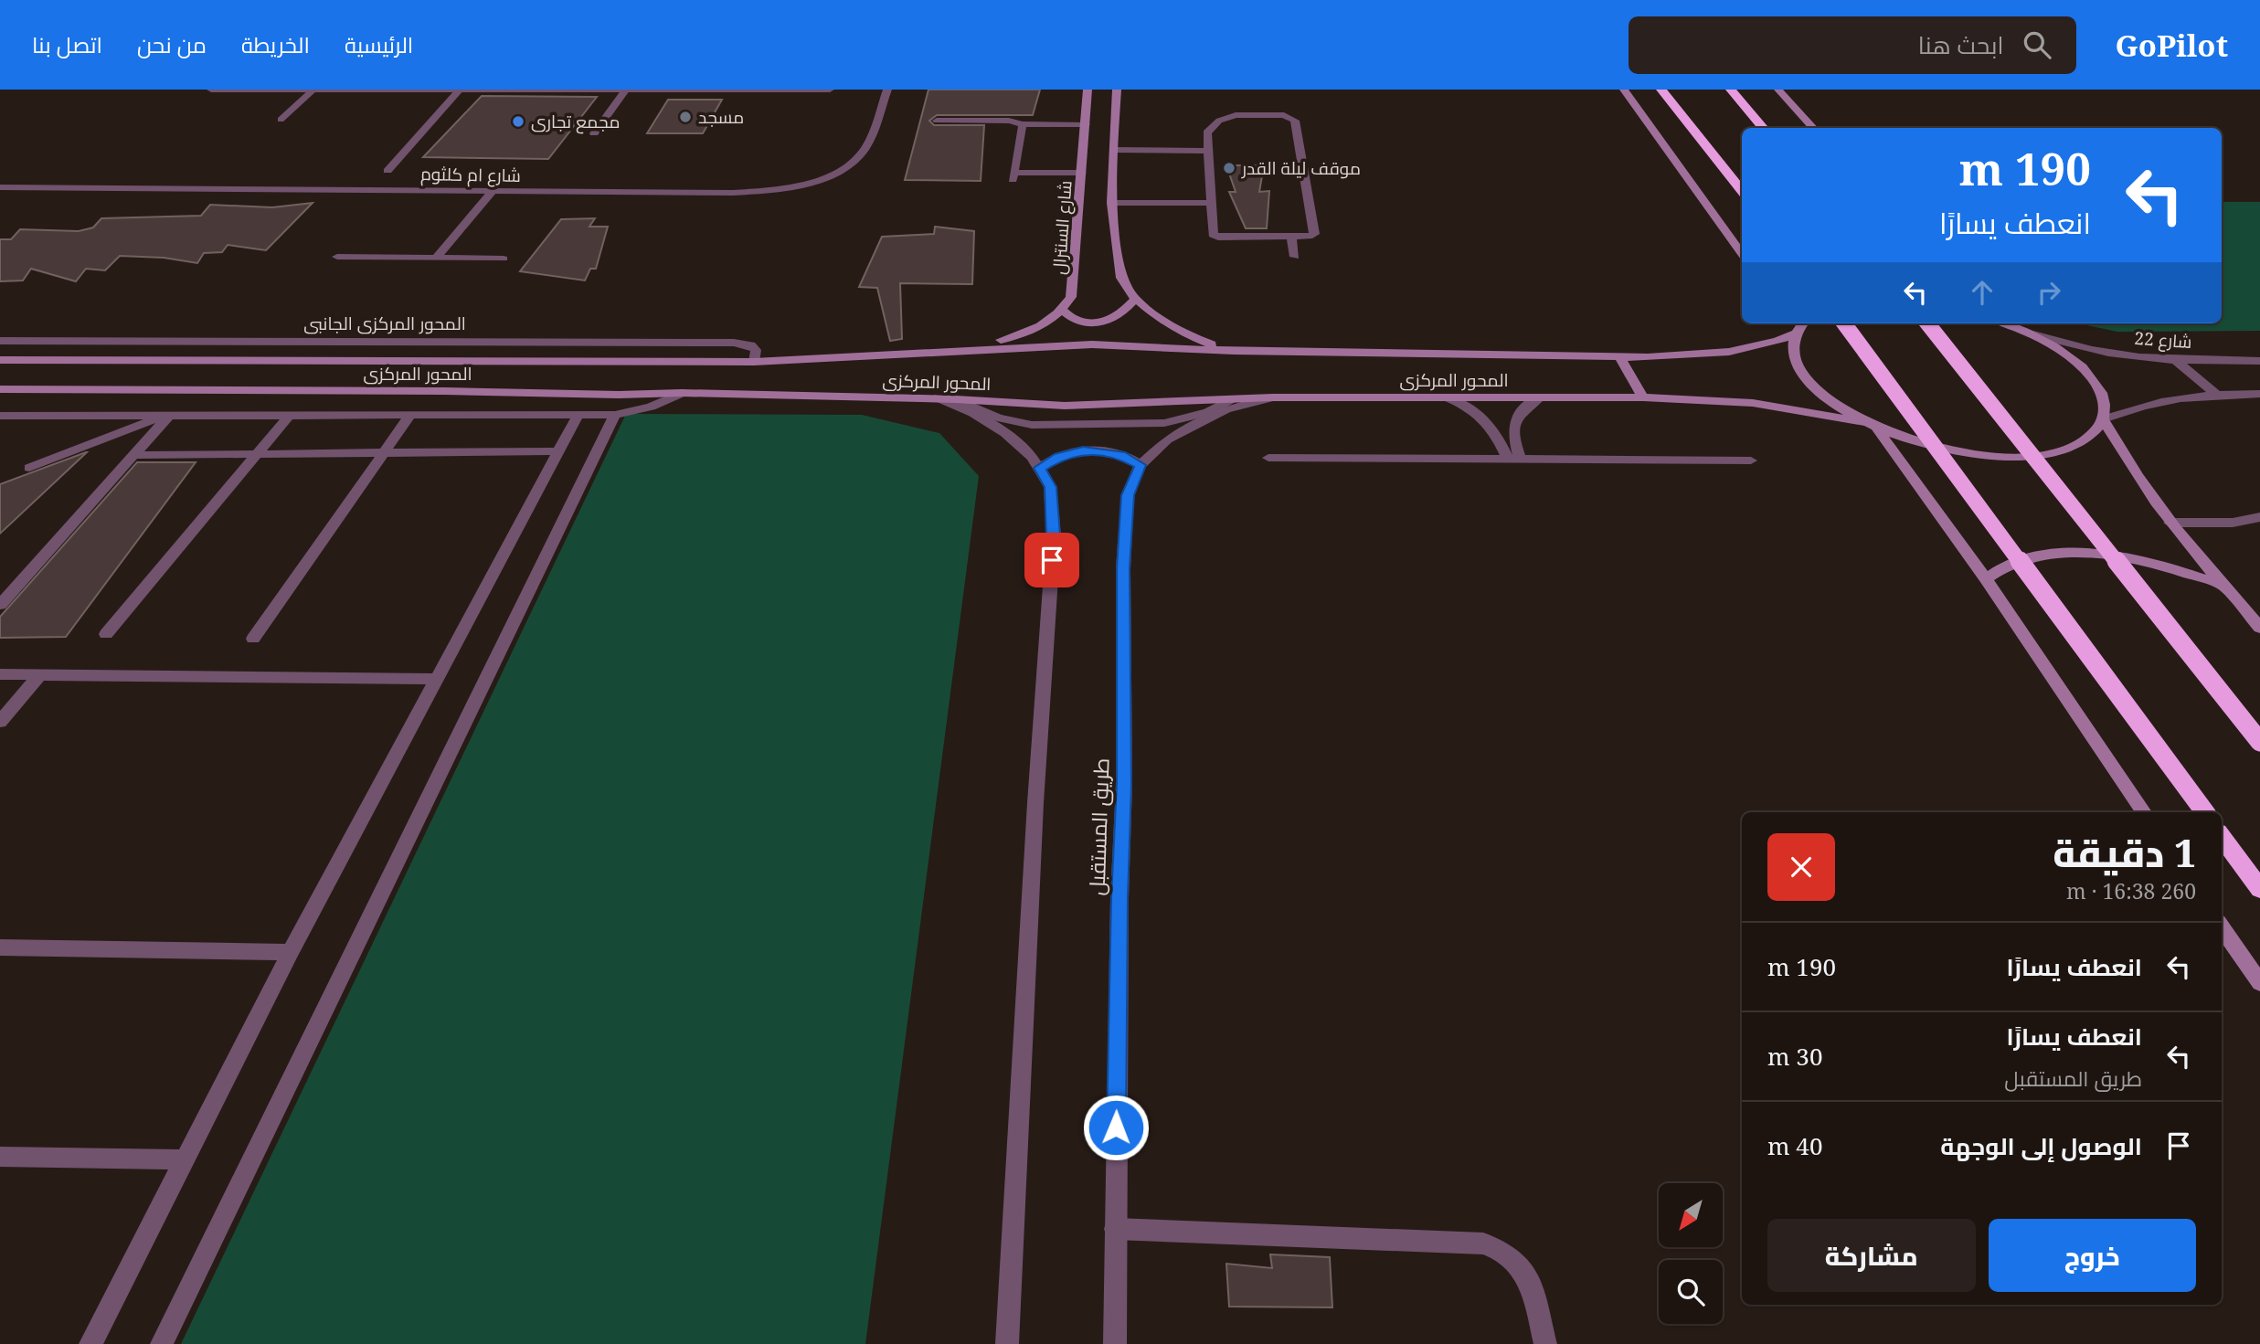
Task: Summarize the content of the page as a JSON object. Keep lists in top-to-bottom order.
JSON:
{
  "streets": {
    "main road": ["شارع السنترال", "المحور المركزى"],
    "street": [
      "شارع ام كلثوم",
      "المحور المركزى الجانبى",
      "شارع 22",
      "طريق المستقبل"
    ]
  },
  "crossings": [
    ["المحور المركزى الجانبى", "المحور المركزى"],
    ["المحور المركزى", "طريق المستقبل"]
  ],
  "places": ["مسجد", "مجمع تجارى", "موقف ليلة القدر"],
  "north": "bottom left",
  "page": {
    "header": "GoPilot",
    "search": "ابحث هنا",
    "nav": [
      "الرئيسية",
      "الخريطة",
      "من نحن",
      "اتصل بنا"
    ],
    "turn": ["190 m", "انعطف يسارًا"],
    "heading": ["1 دقيقة", "260 m · 16:38"],
    "list": [
      {
        "name": "انعطف يسارًا",
        "value": "190 m"
      },
      {
        "name": "انعطف يسارًا",
        "note": "طريق المستقبل",
        "value": "30 m"
      },
      {
        "name": "الوصول إلى الوجهة",
        "value": "40 m"
      }
    ],
    "buttons": ["خروج", "مشاركة"]
  }
}
